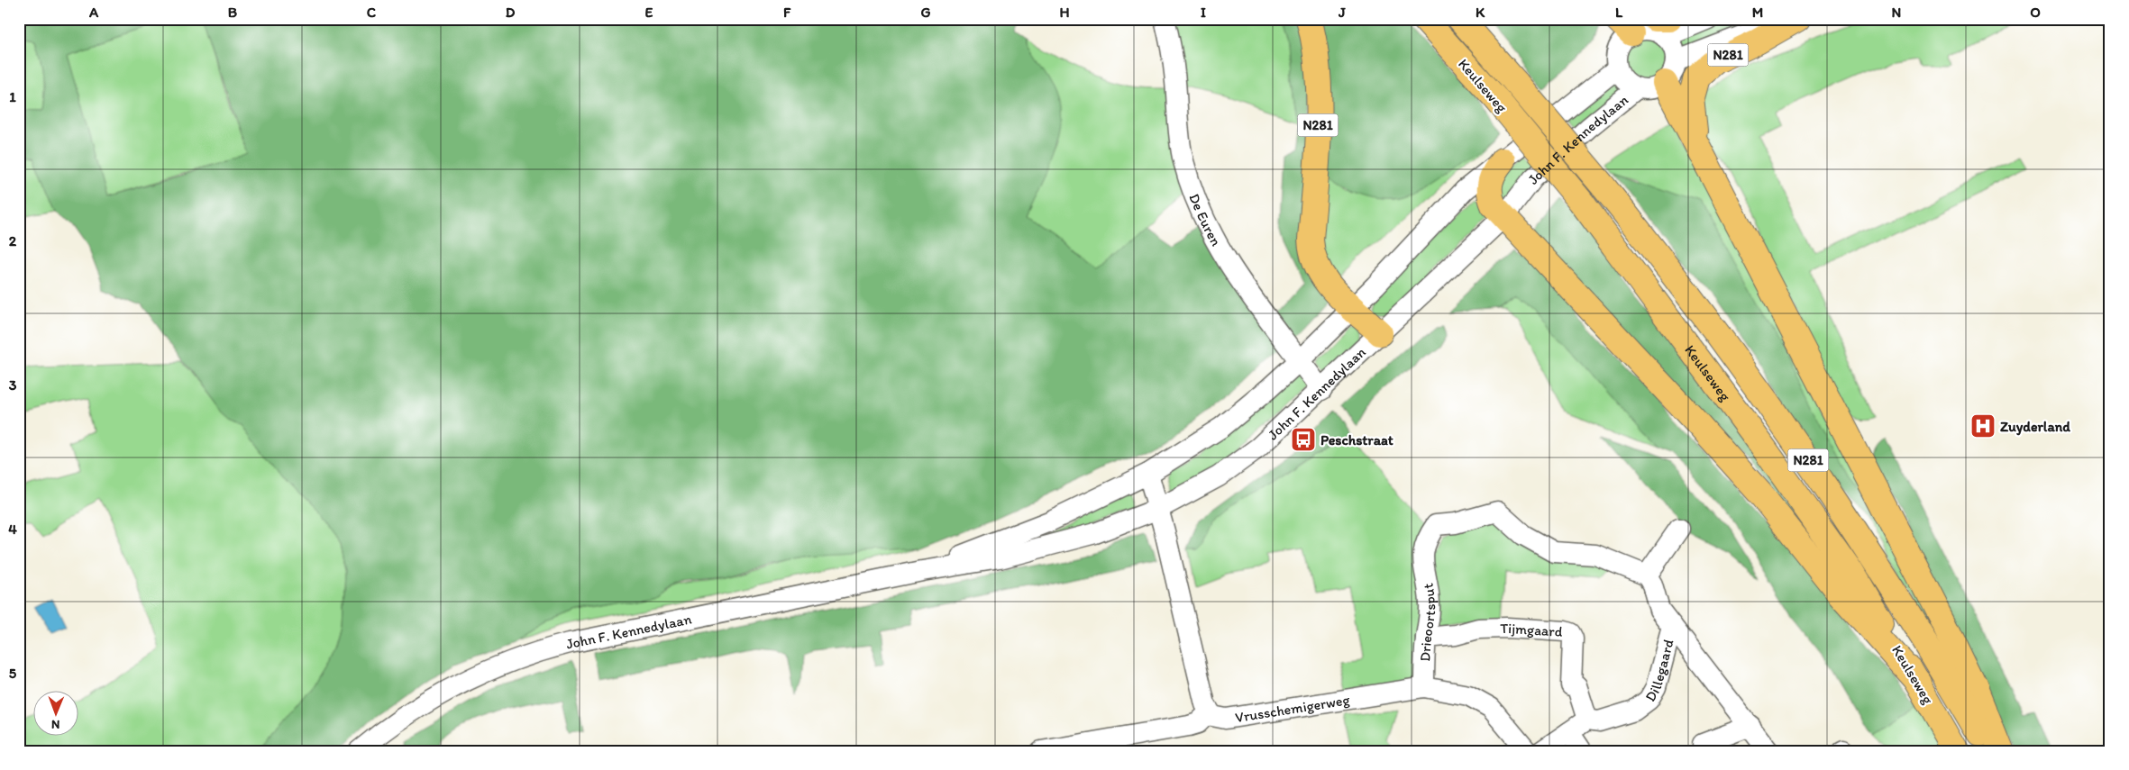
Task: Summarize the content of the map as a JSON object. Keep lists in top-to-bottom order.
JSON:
{
  "streets": {
    "highway": ["N281", "Keulseweg"],
    "street": [
      "John F. Kennedylaan",
      "De Euren",
      "Drieoortsput",
      "Tijmgaard",
      "Dillegaard",
      "Vrusschemigerweg"
    ]
  },
  "crossings": [
    ["N281", "Keulseweg"],
    ["N281", "John F. Kennedylaan"],
    ["John F. Kennedylaan", "De Euren"],
    ["Drieoortsput", "Tijmgaard"],
    ["Drieoortsput", "Dillegaard"],
    ["Drieoortsput", "Vrusschemigerweg"],
    ["Tijmgaard", "Dillegaard"]
  ],
  "places": {
    "hospital": ["Zuyderland"],
    "bus stop": ["Peschstraat"]
  },
  "north": "bottom",
  "grid": {
    "columns": [
      "A",
      "B",
      "C",
      "D",
      "E",
      "F",
      "G",
      "H",
      "I",
      "J",
      "K",
      "L",
      "M",
      "N",
      "O"
    ],
    "rows": [
      "1",
      "2",
      "3",
      "4",
      "5"
    ]
  }
}
